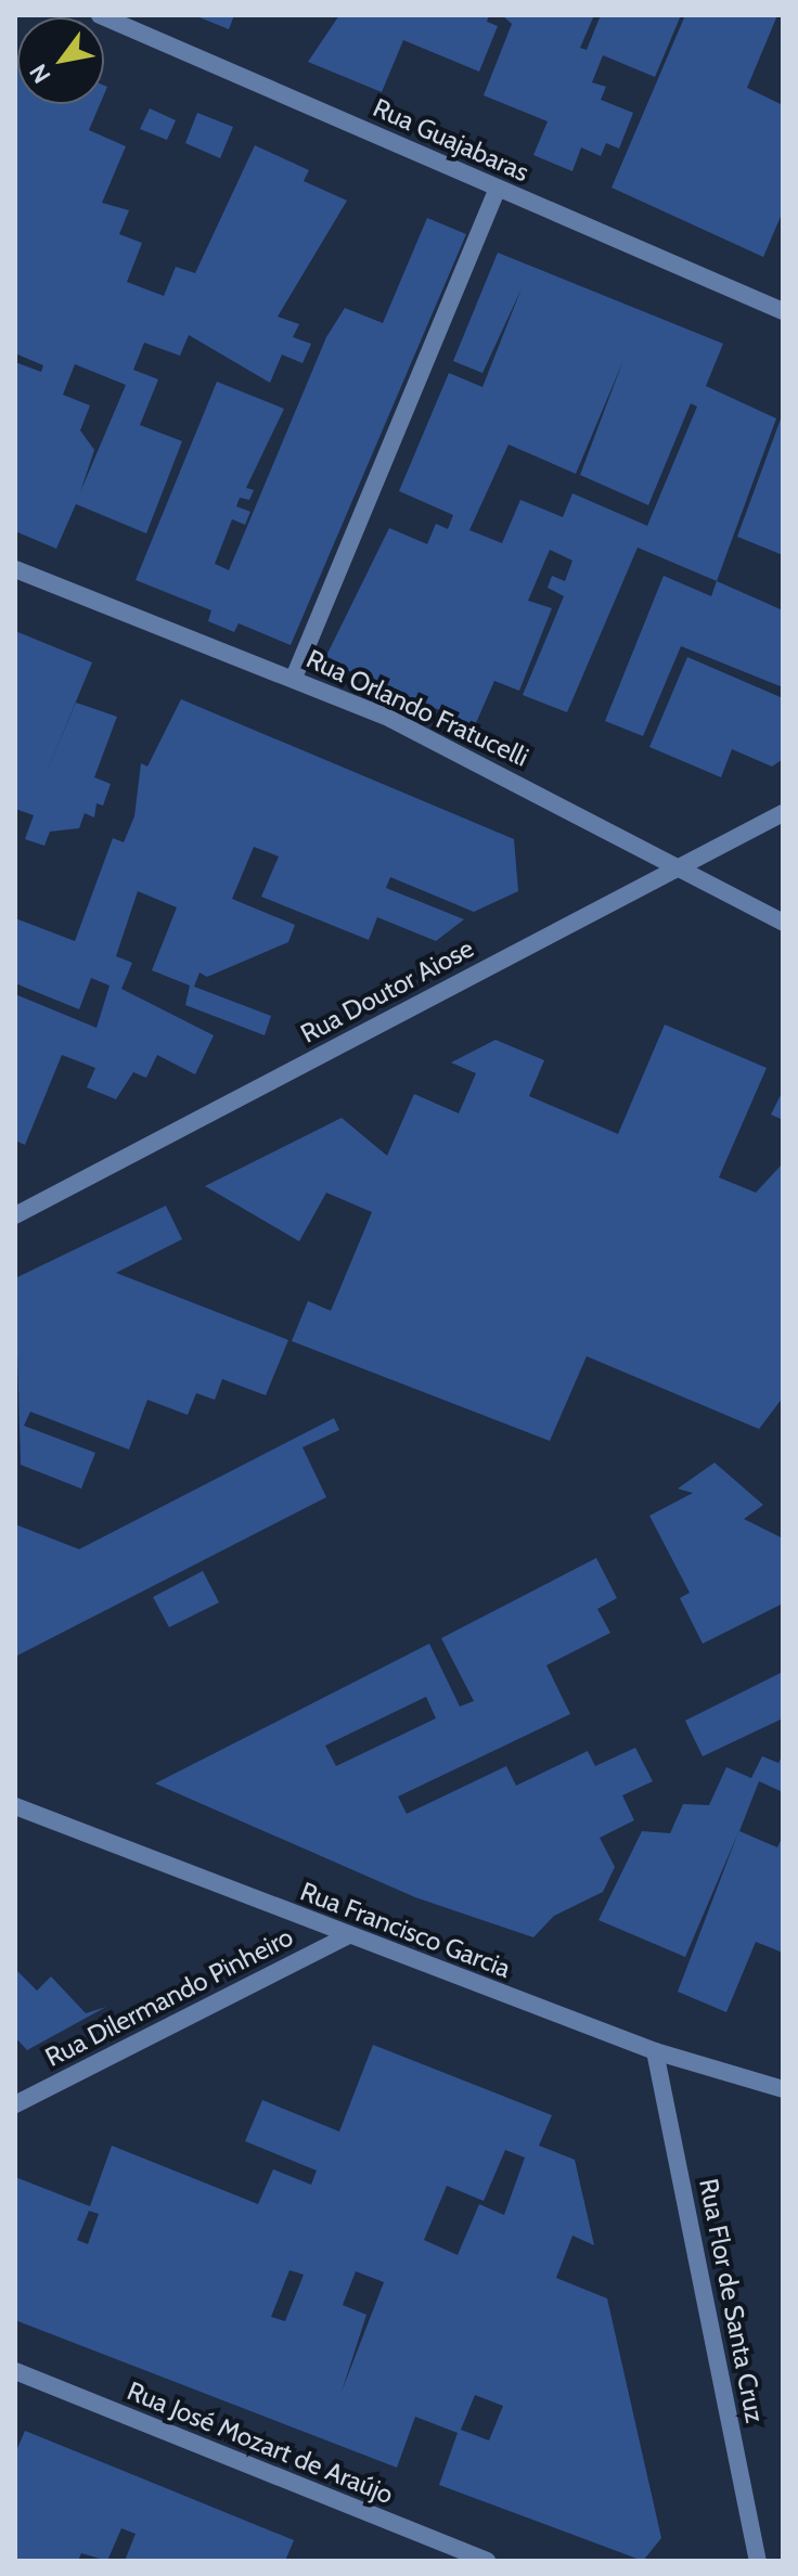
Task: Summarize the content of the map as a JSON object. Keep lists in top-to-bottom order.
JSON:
{
  "streets": {
    "street": [
      "Rua Guajabaras",
      "Rua Orlando Fratucelli",
      "Rua Doutor Aiose",
      "Rua Francisco Garcia",
      "Rua Dilermando Pinheiro",
      "Rua Flor de Santa Cruz",
      "Rua José Mozart de Araújo"
    ]
  },
  "crossings": [
    ["Rua Orlando Fratucelli", "Rua Doutor Aiose"],
    ["Rua Francisco Garcia", "Rua Dilermando Pinheiro"],
    ["Rua Francisco Garcia", "Rua Flor de Santa Cruz"]
  ],
  "north": "bottom left"
}
